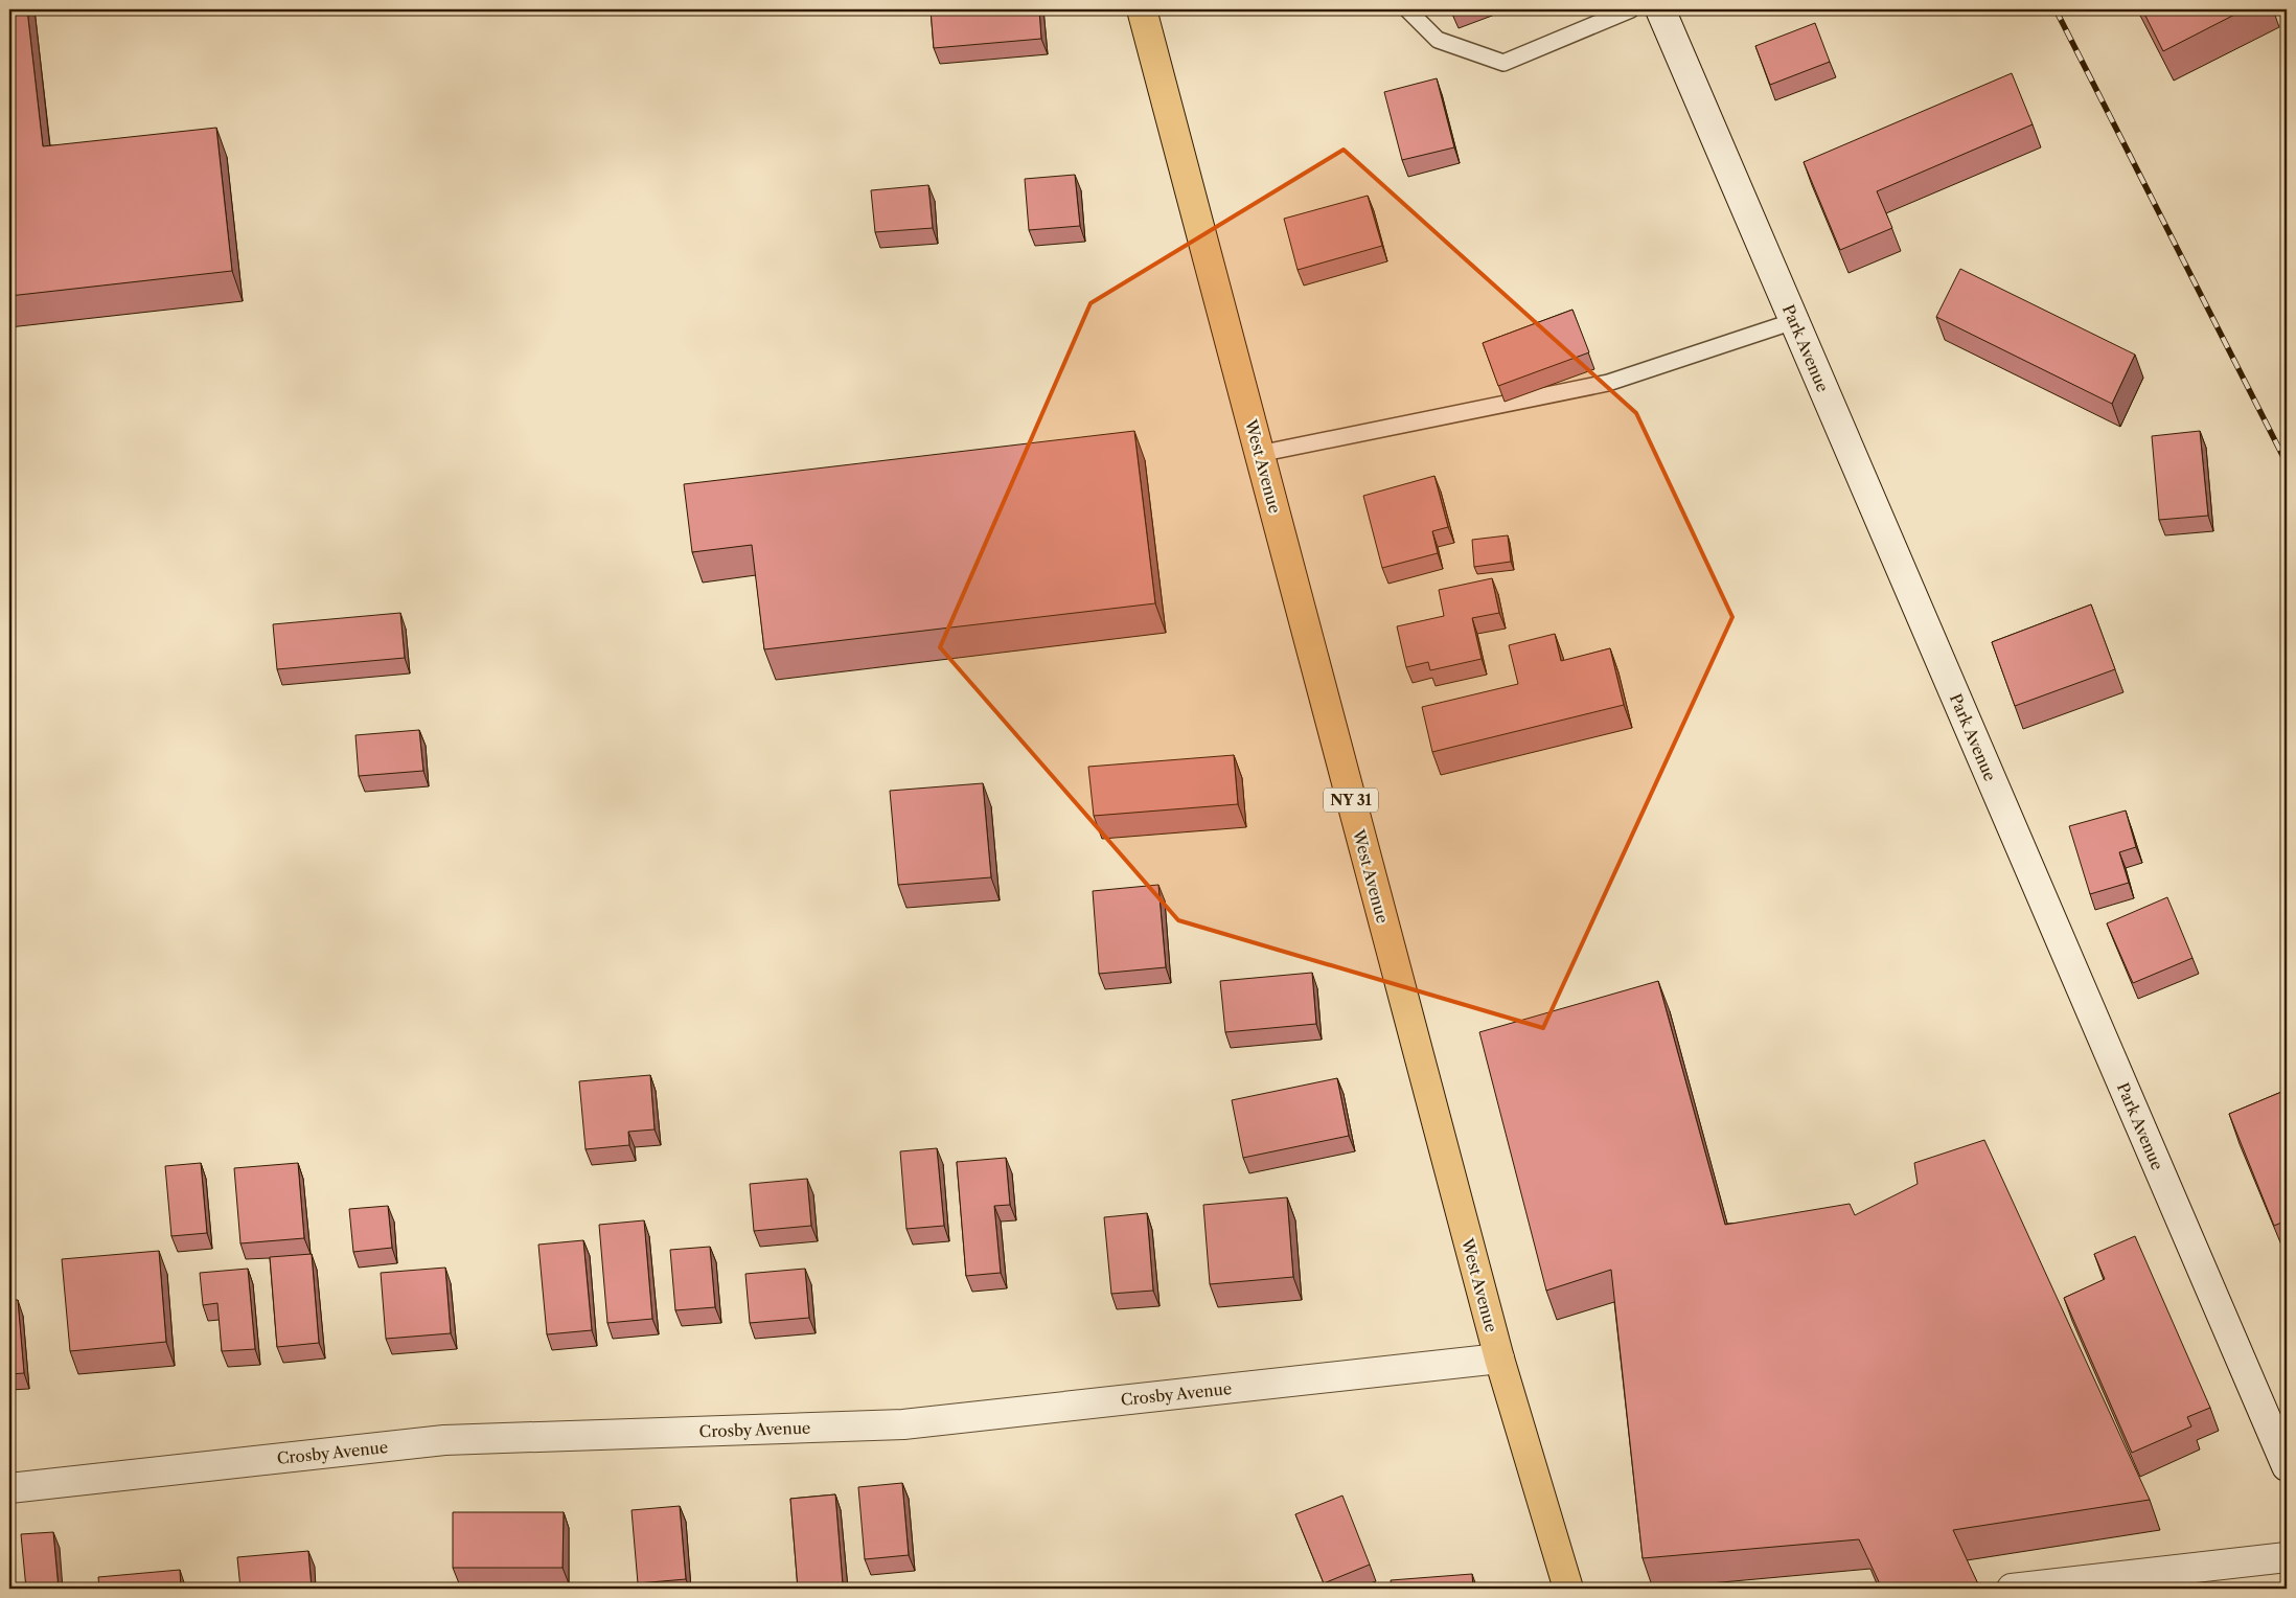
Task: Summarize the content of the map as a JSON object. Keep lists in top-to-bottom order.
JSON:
{
  "streets": {
    "highway": ["West Avenue", "NY 31"],
    "street": ["Park Avenue", "Crosby Avenue"]
  },
  "crossings": [
    ["West Avenue", "Crosby Avenue"]
  ]
}
